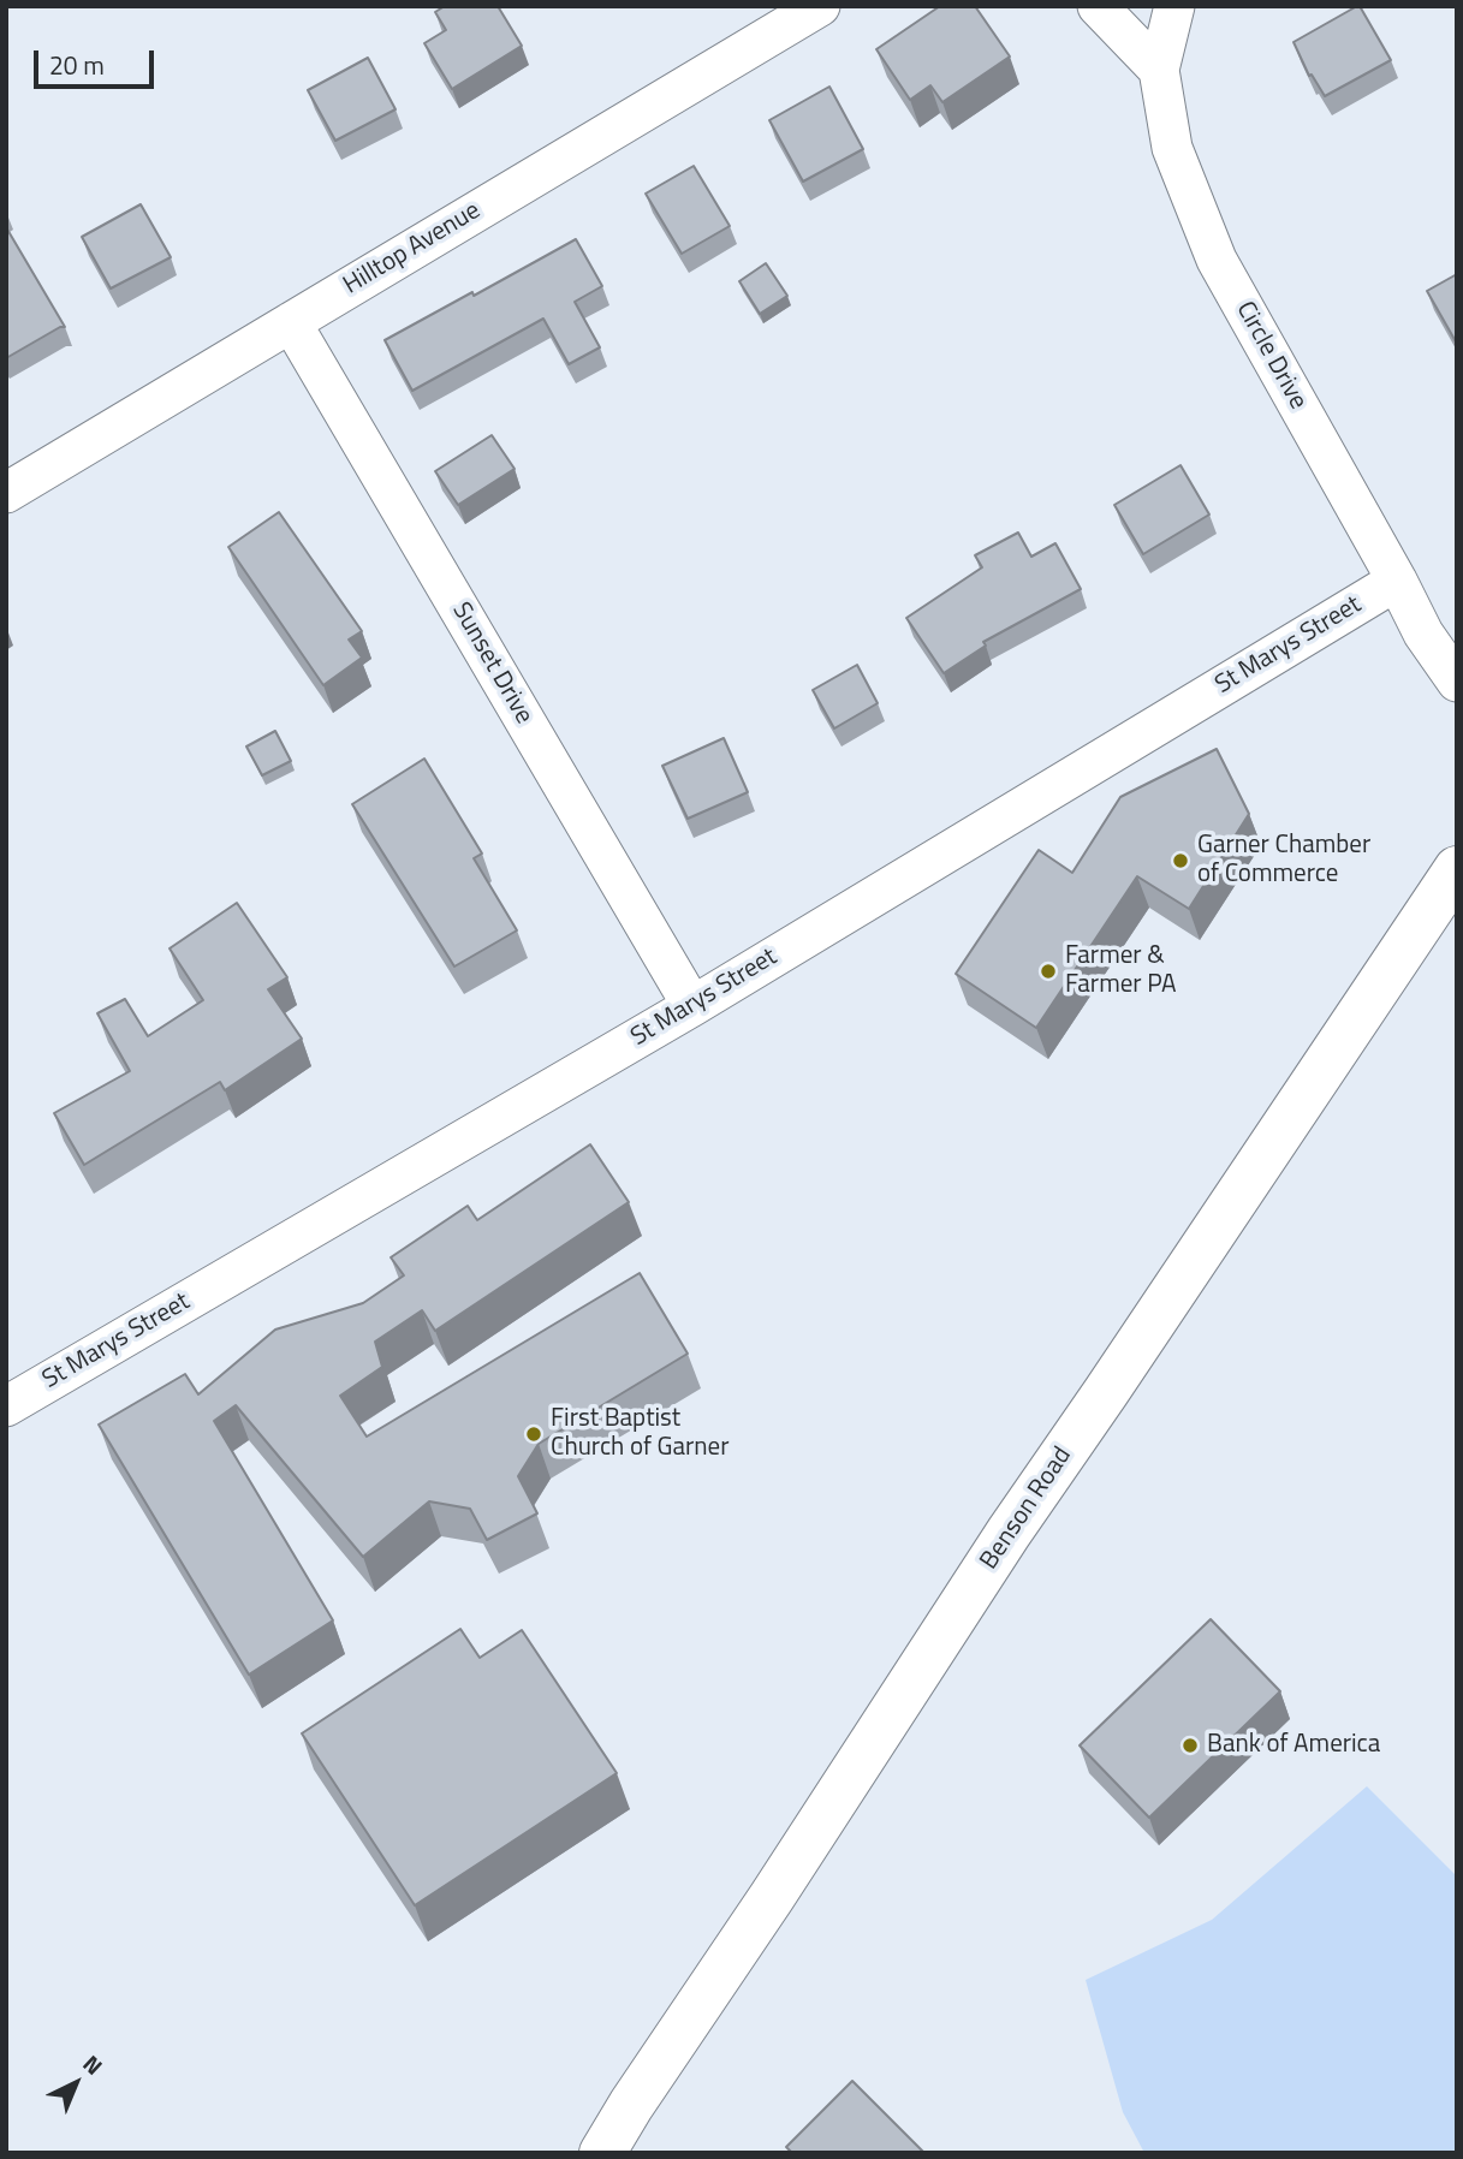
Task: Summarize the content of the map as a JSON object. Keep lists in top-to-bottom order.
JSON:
{
  "streets": {
    "main road": ["Benson Road"],
    "street": [
      "Hilltop Avenue",
      "Circle Drive",
      "St Marys Street",
      "Sunset Drive"
    ]
  },
  "crossings": [
    ["Hilltop Avenue", "Sunset Drive"],
    ["Circle Drive", "St Marys Street"],
    ["St Marys Street", "Sunset Drive"]
  ],
  "places": [
    "Garner Chamber of Commerce",
    "Farmer & Farmer PA",
    "First Baptist Church of Garner",
    "Bank of America"
  ],
  "scale_bar": "20 m",
  "north": "top right"
}
